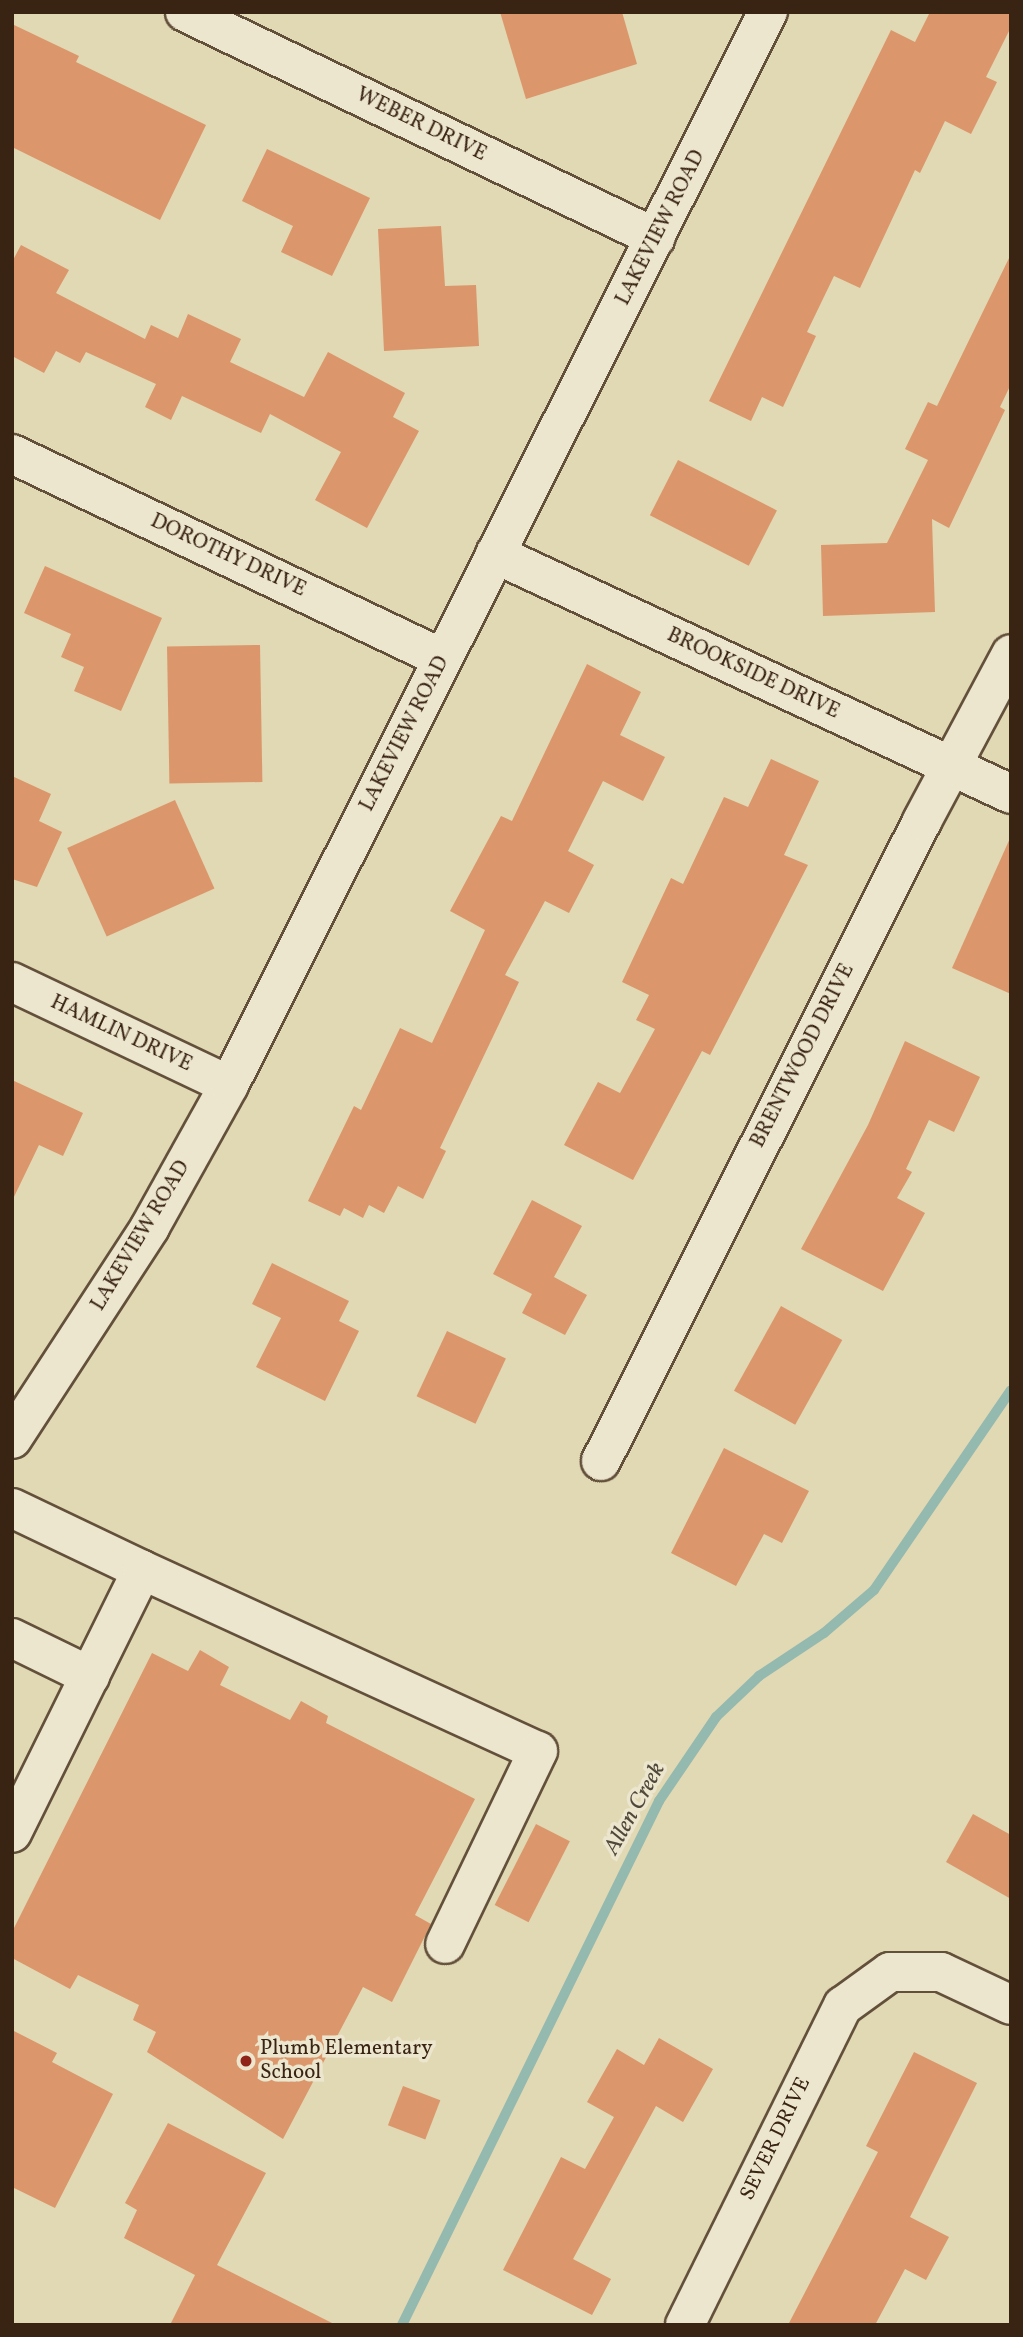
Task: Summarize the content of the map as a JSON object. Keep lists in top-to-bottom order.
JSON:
{
  "streets": {
    "street": [
      "WEBER DRIVE",
      "LAKEVIEW ROAD",
      "DOROTHY DRIVE",
      "BROOKSIDE DRIVE",
      "HAMLIN DRIVE",
      "BRENTWOOD DRIVE",
      "SEVER DRIVE"
    ]
  },
  "crossings": [
    ["WEBER DRIVE", "LAKEVIEW ROAD"],
    ["LAKEVIEW ROAD", "DOROTHY DRIVE"],
    ["LAKEVIEW ROAD", "BROOKSIDE DRIVE"],
    ["LAKEVIEW ROAD", "HAMLIN DRIVE"],
    ["BROOKSIDE DRIVE", "BRENTWOOD DRIVE"]
  ],
  "water": ["Allen Creek"],
  "places": ["Plumb Elementary School"]
}
